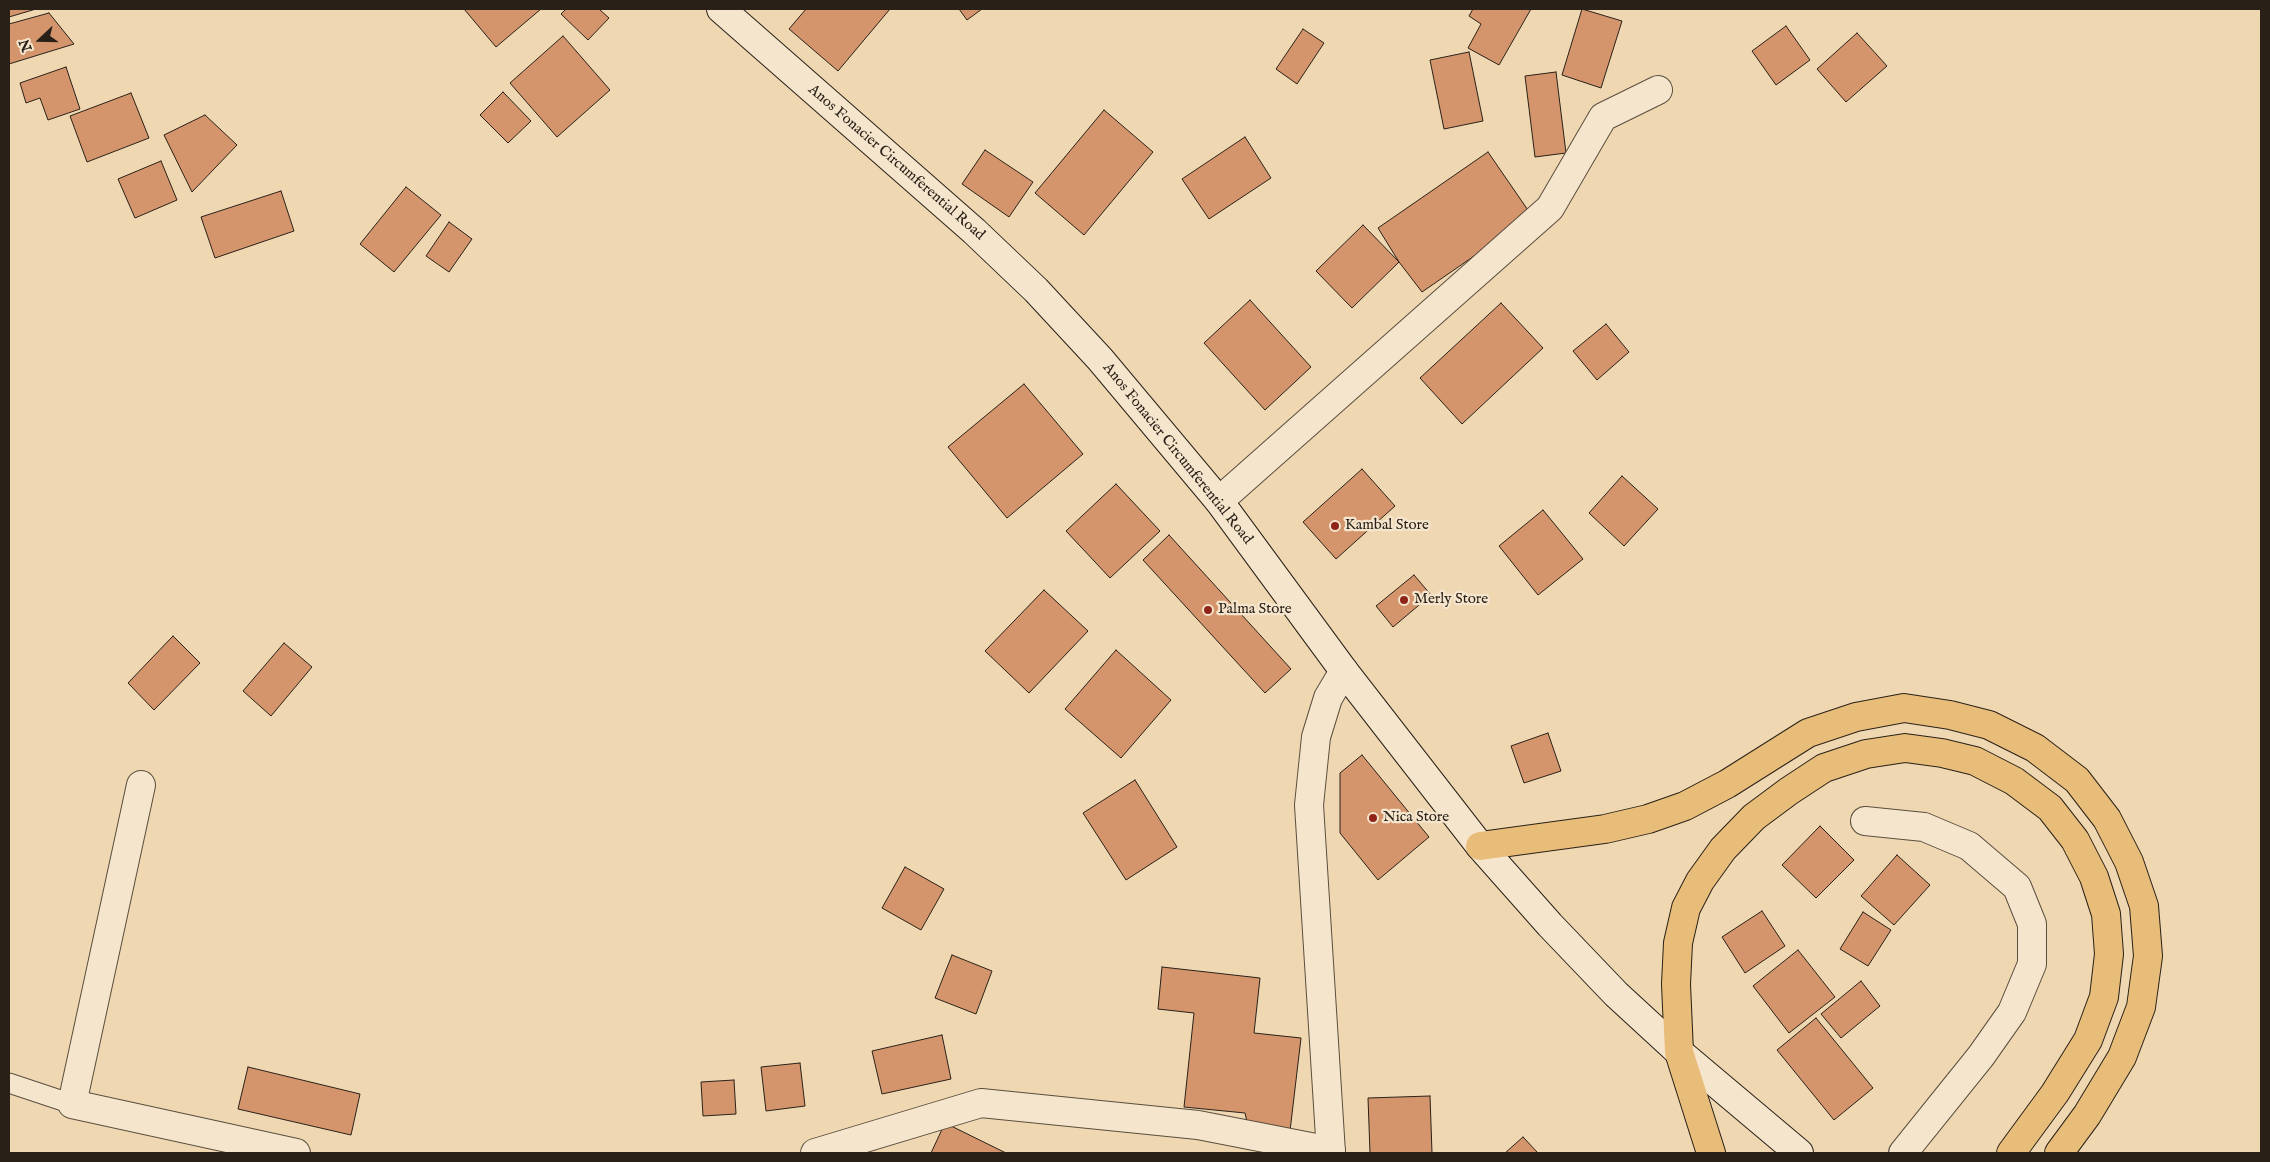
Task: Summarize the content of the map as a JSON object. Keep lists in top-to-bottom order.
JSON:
{
  "streets": {
    "street": ["Anos Fonacier Circumferential Road"]
  },
  "places": [
    "Kambal Store",
    "Merly Store",
    "Palma Store",
    "Nica Store"
  ],
  "north": "left"
}
